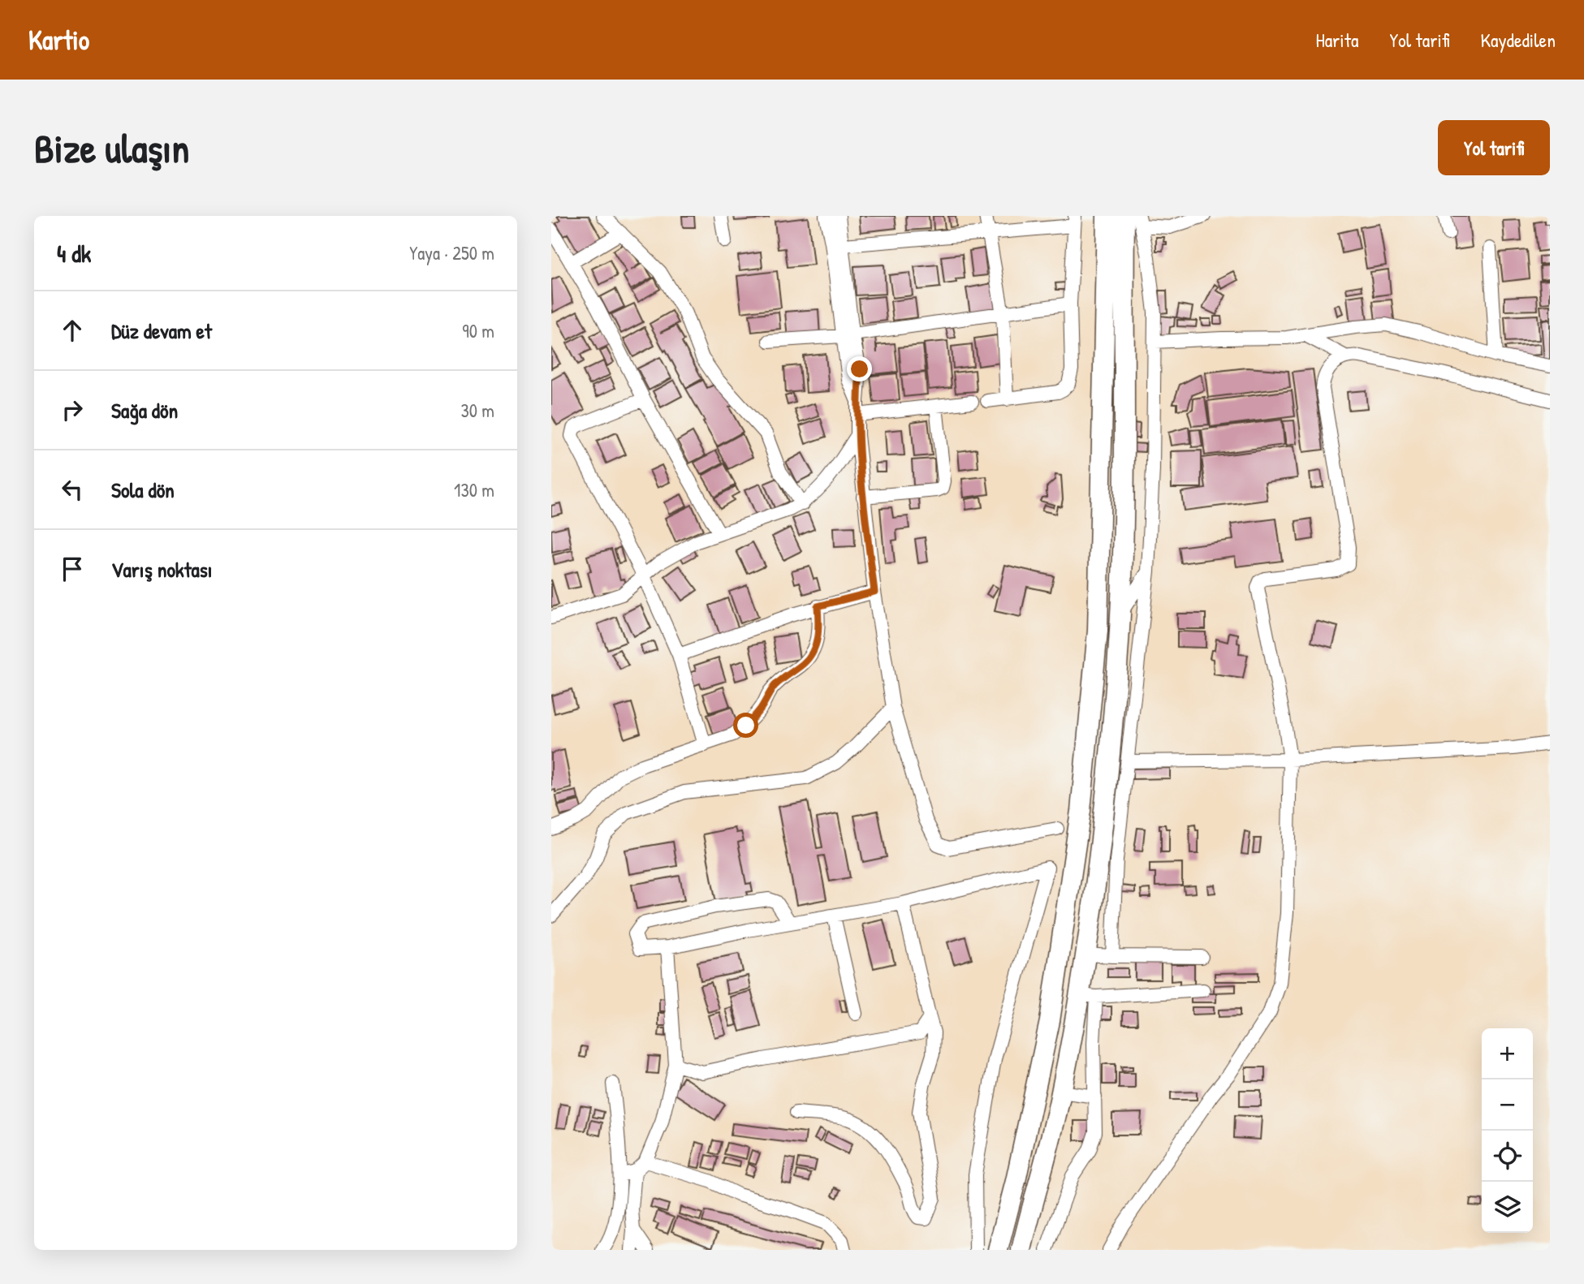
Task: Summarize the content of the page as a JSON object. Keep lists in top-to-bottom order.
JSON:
{
  "page": {
    "header": "Kartio",
    "nav": ["Harita", "Yol tarifi", "Kaydedilen"],
    "buttons": "Yol tarifi",
    "title": "Bize ulaşın",
    "heading": ["4 dk", "Yaya · 250 m"],
    "list": [
      ["Düz devam et", "90 m"],
      ["Sağa dön", "30 m"],
      ["Sola dön", "130 m"],
      "Varış noktası"
    ],
    "map_buttons": ["+", "−"]
  }
}
